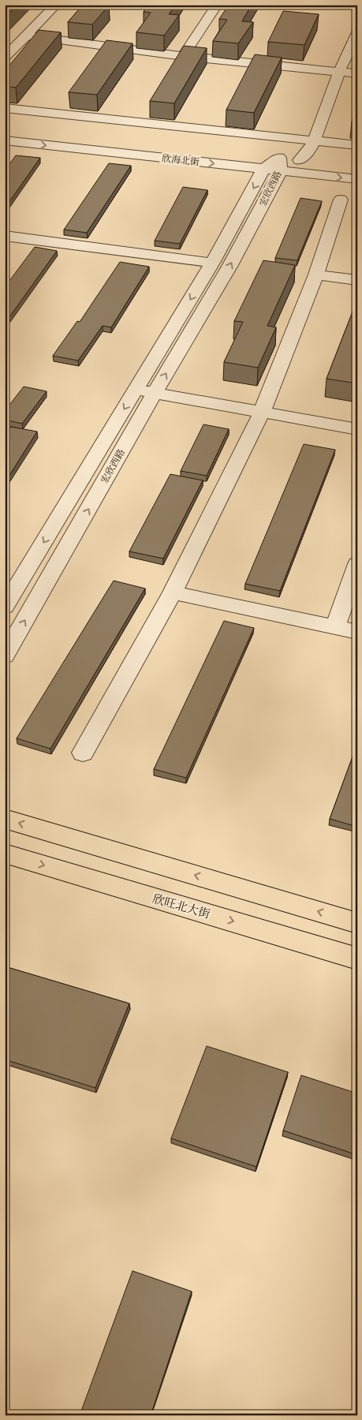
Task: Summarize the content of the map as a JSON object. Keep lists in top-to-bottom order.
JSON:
{
  "streets": {
    "main road": ["欣旺北大街"],
    "street": ["欣海北街", "宏欣西路"]
  },
  "crossings": [
    ["欣海北街", "宏欣西路"]
  ]
}
